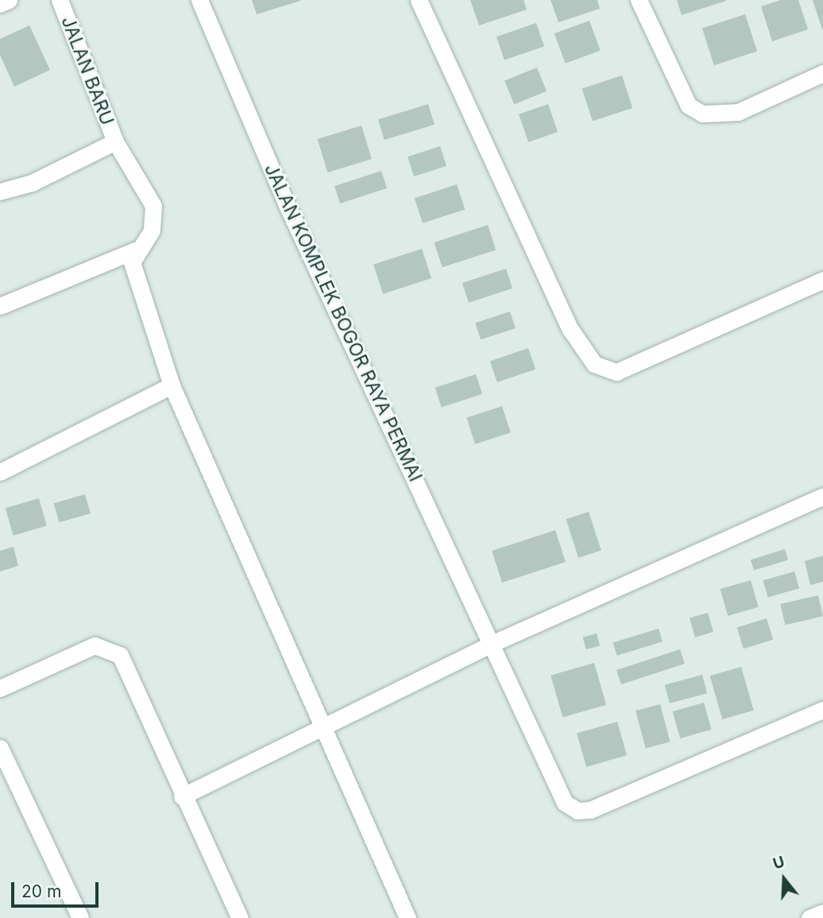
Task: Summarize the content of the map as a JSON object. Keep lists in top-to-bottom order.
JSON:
{
  "streets": {
    "street": ["JALAN BARU", "JALAN KOMPLEK BOGOR RAYA PERMAI"]
  },
  "scale_bar": "20 m",
  "north": "top"
}
